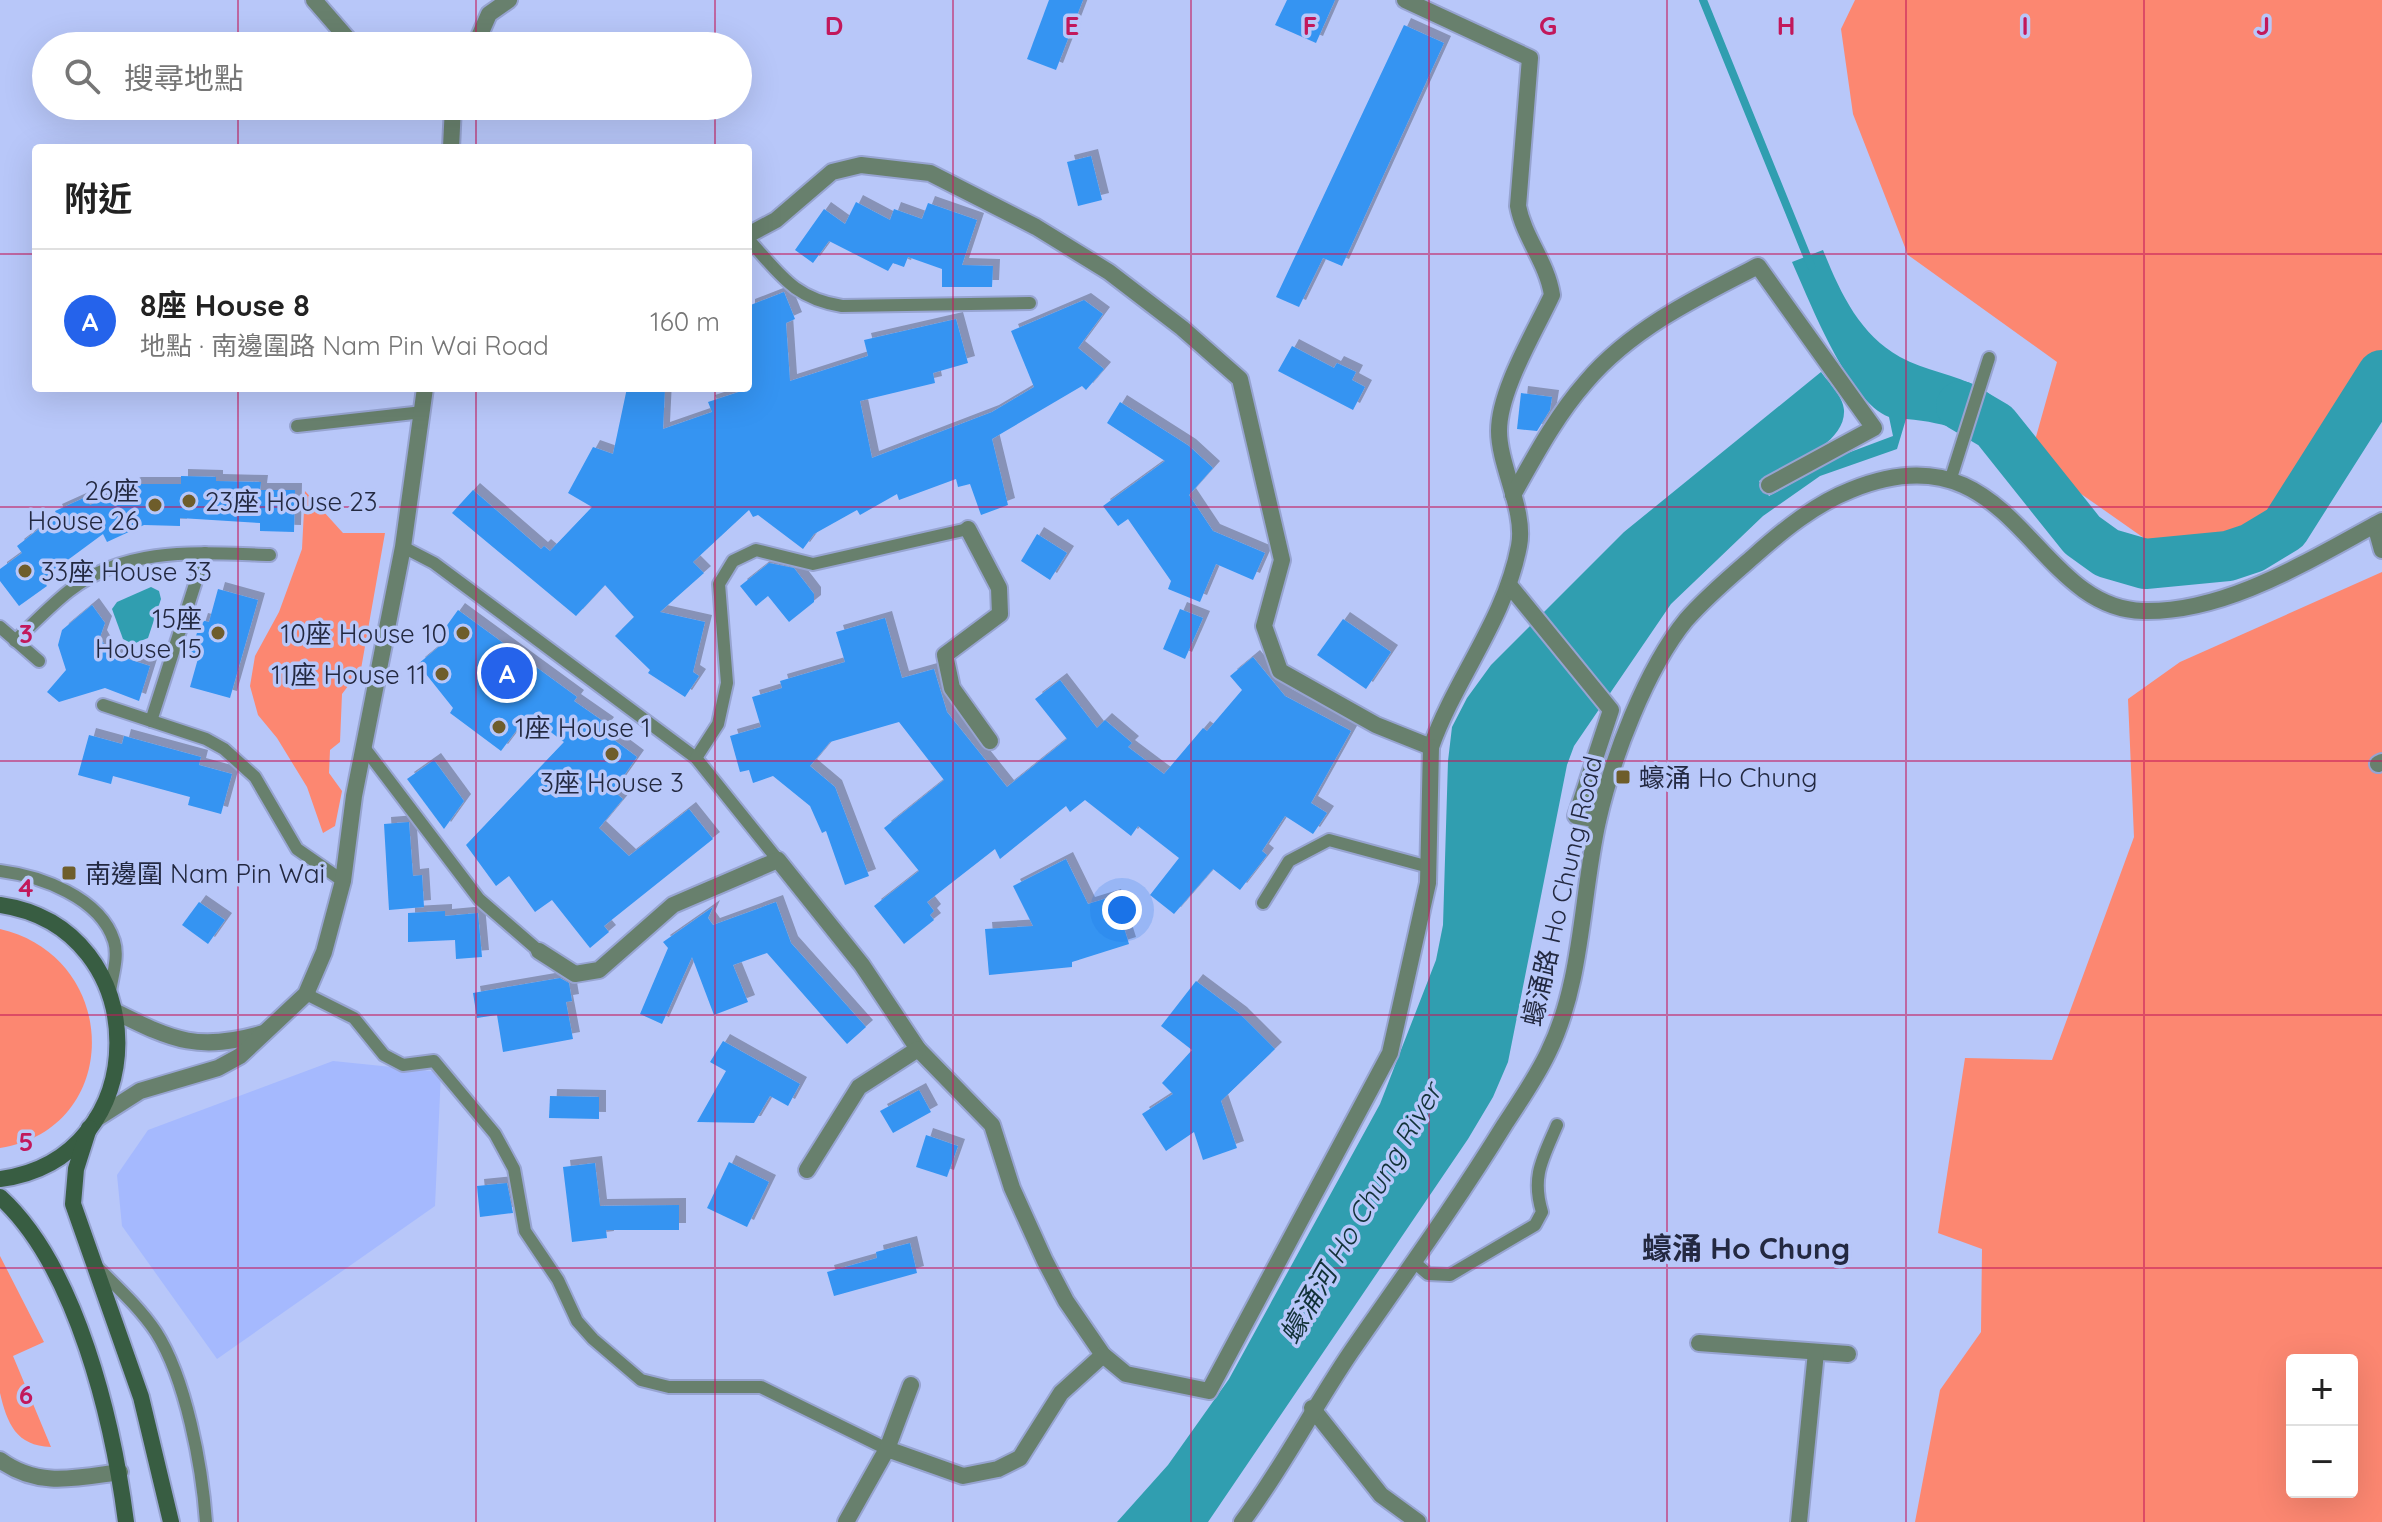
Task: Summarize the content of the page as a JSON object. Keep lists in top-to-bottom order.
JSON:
{
  "streets": {
    "street": ["蠔涌路 Ho Chung Road"]
  },
  "districts": ["蠔涌 Ho Chung"],
  "water": ["蠔涌河 Ho Chung River"],
  "places": {
    "other": [
      "23座 House 23",
      "26座 House 26",
      "33座 House 33",
      "15座 House 15",
      "10座 House 10",
      "11座 House 11",
      "1座 House 1",
      "3座 House 3"
    ],
    "transit": ["蠔涌 Ho Chung", "南邊圍 Nam Pin Wai"]
  },
  "page": {
    "search": "搜尋地點",
    "heading": "附近",
    "list": [
      {
        "mark": "A",
        "name": "8座 House 8",
        "note": "地點 · 南邊圍路 Nam Pin Wai Road",
        "value": "160 m"
      }
    ],
    "pins": "A",
    "map_buttons": ["+", "−"]
  },
  "grid": {
    "columns": [
      "D",
      "E",
      "F",
      "G",
      "H",
      "I",
      "J"
    ],
    "rows": [
      "3",
      "4",
      "5",
      "6"
    ]
  }
}
